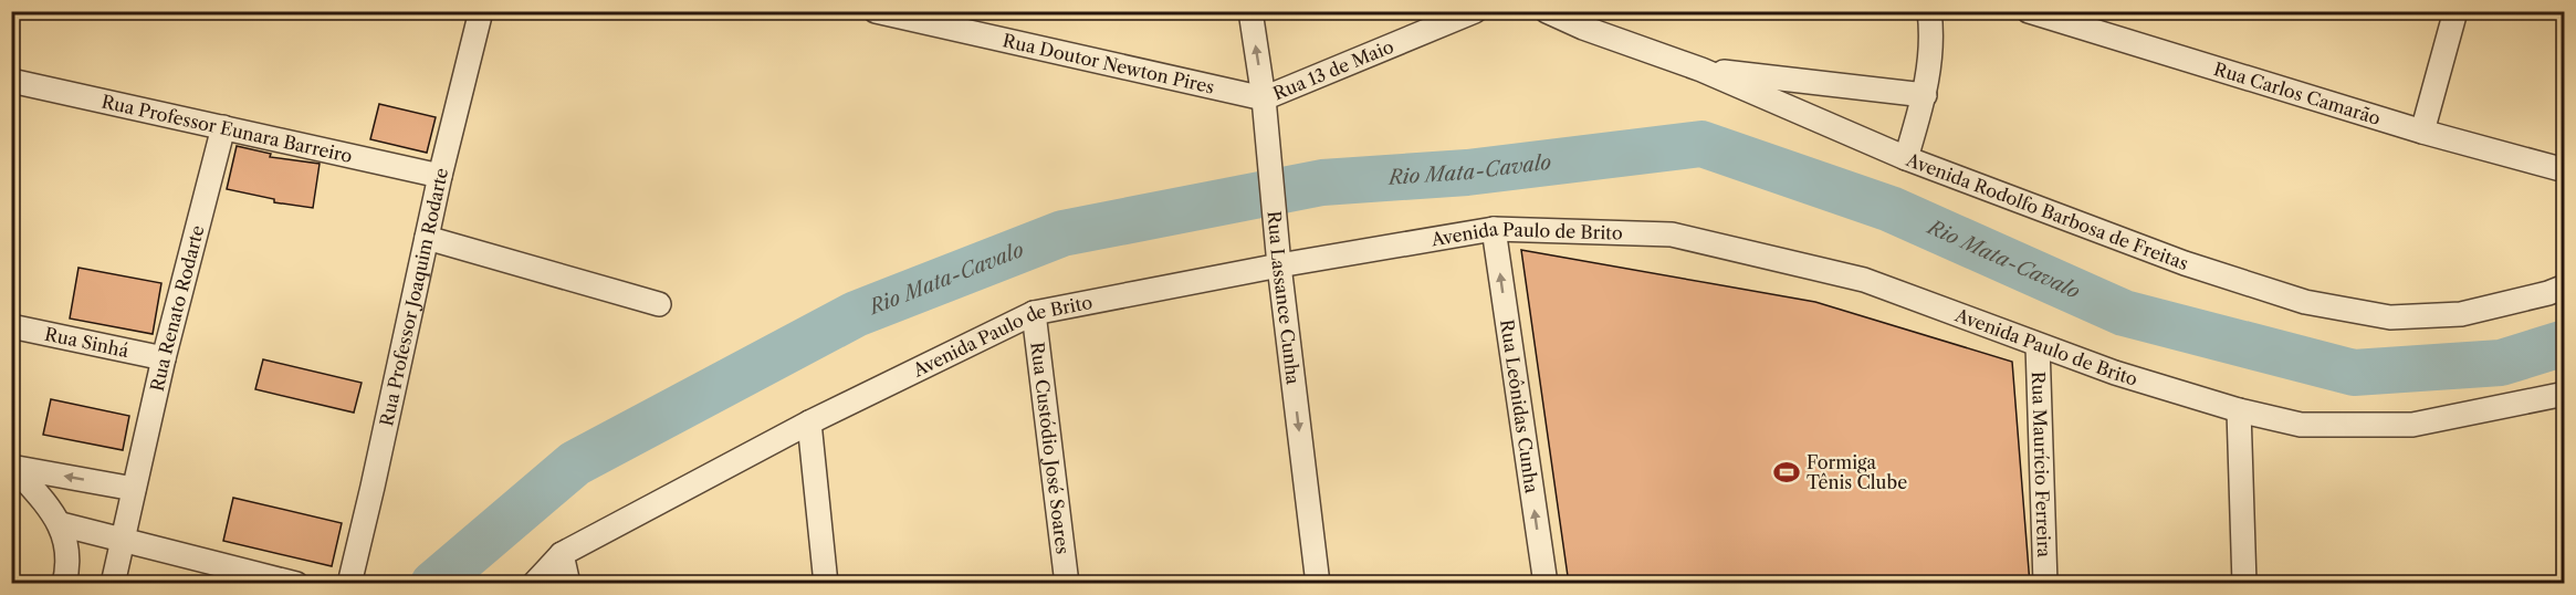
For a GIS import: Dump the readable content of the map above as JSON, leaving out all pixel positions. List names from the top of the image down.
{
  "streets": {
    "street": [
      "Rua Doutor Newton Pires",
      "Rua 13 de Maio",
      "Rua Carlos Camarão",
      "Rua Professor Eunara Barreiro",
      "Avenida Rodolfo Barbosa de Freitas",
      "Avenida Paulo de Brito",
      "Rua Professor Joaquim Rodarte",
      "Rua Lassance Cunha",
      "Rua Renato Rodarte",
      "Rua Sinhá",
      "Rua Leônidas Cunha",
      "Rua Custódio José Soares",
      "Rua Maurício Ferreira"
    ]
  },
  "crossings": [
    ["Rua Doutor Newton Pires", "Rua 13 de Maio"],
    ["Rua Doutor Newton Pires", "Rua Lassance Cunha"],
    ["Rua 13 de Maio", "Rua Lassance Cunha"],
    ["Rua Professor Eunara Barreiro", "Rua Professor Joaquim Rodarte"],
    ["Rua Professor Eunara Barreiro", "Rua Renato Rodarte"],
    ["Avenida Paulo de Brito", "Rua Lassance Cunha"],
    ["Avenida Paulo de Brito", "Rua Leônidas Cunha"],
    ["Avenida Paulo de Brito", "Rua Custódio José Soares"],
    ["Avenida Paulo de Brito", "Rua Maurício Ferreira"],
    ["Rua Renato Rodarte", "Rua Sinhá"]
  ],
  "one_way": ["Rua Leônidas Cunha"],
  "water": ["Rio Mata-Cavalo"],
  "places": {
    "sports": ["Formiga Tênis Clube"]
  }
}
